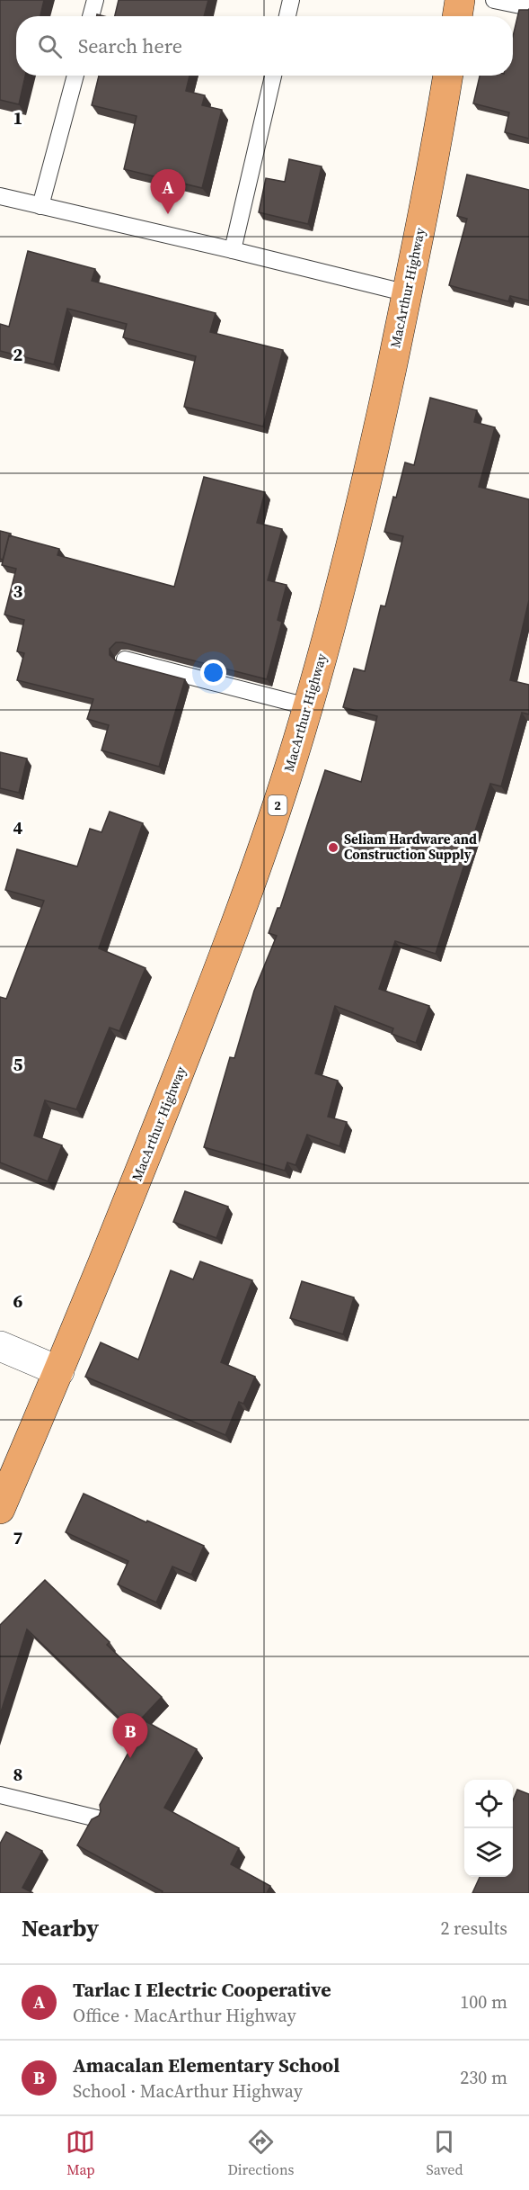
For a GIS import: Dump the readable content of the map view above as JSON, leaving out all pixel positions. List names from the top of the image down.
{
  "streets": {
    "highway": ["MacArthur Highway", "2"]
  },
  "places": ["Seliam Hardware and Construction Supply"],
  "page": {
    "search": "Search here",
    "pins": ["A", "B"],
    "heading": ["Nearby", "2 results"],
    "list": [
      {
        "mark": "A",
        "name": "Tarlac I Electric Cooperative",
        "note": "Office · MacArthur Highway",
        "value": "100 m"
      },
      {
        "mark": "B",
        "name": "Amacalan Elementary School",
        "note": "School · MacArthur Highway",
        "value": "230 m"
      }
    ],
    "nav": ["Map", "Directions", "Saved"]
  },
  "grid": {
    "rows": [
      "1",
      "2",
      "3",
      "4",
      "5",
      "6",
      "7",
      "8"
    ]
  }
}
